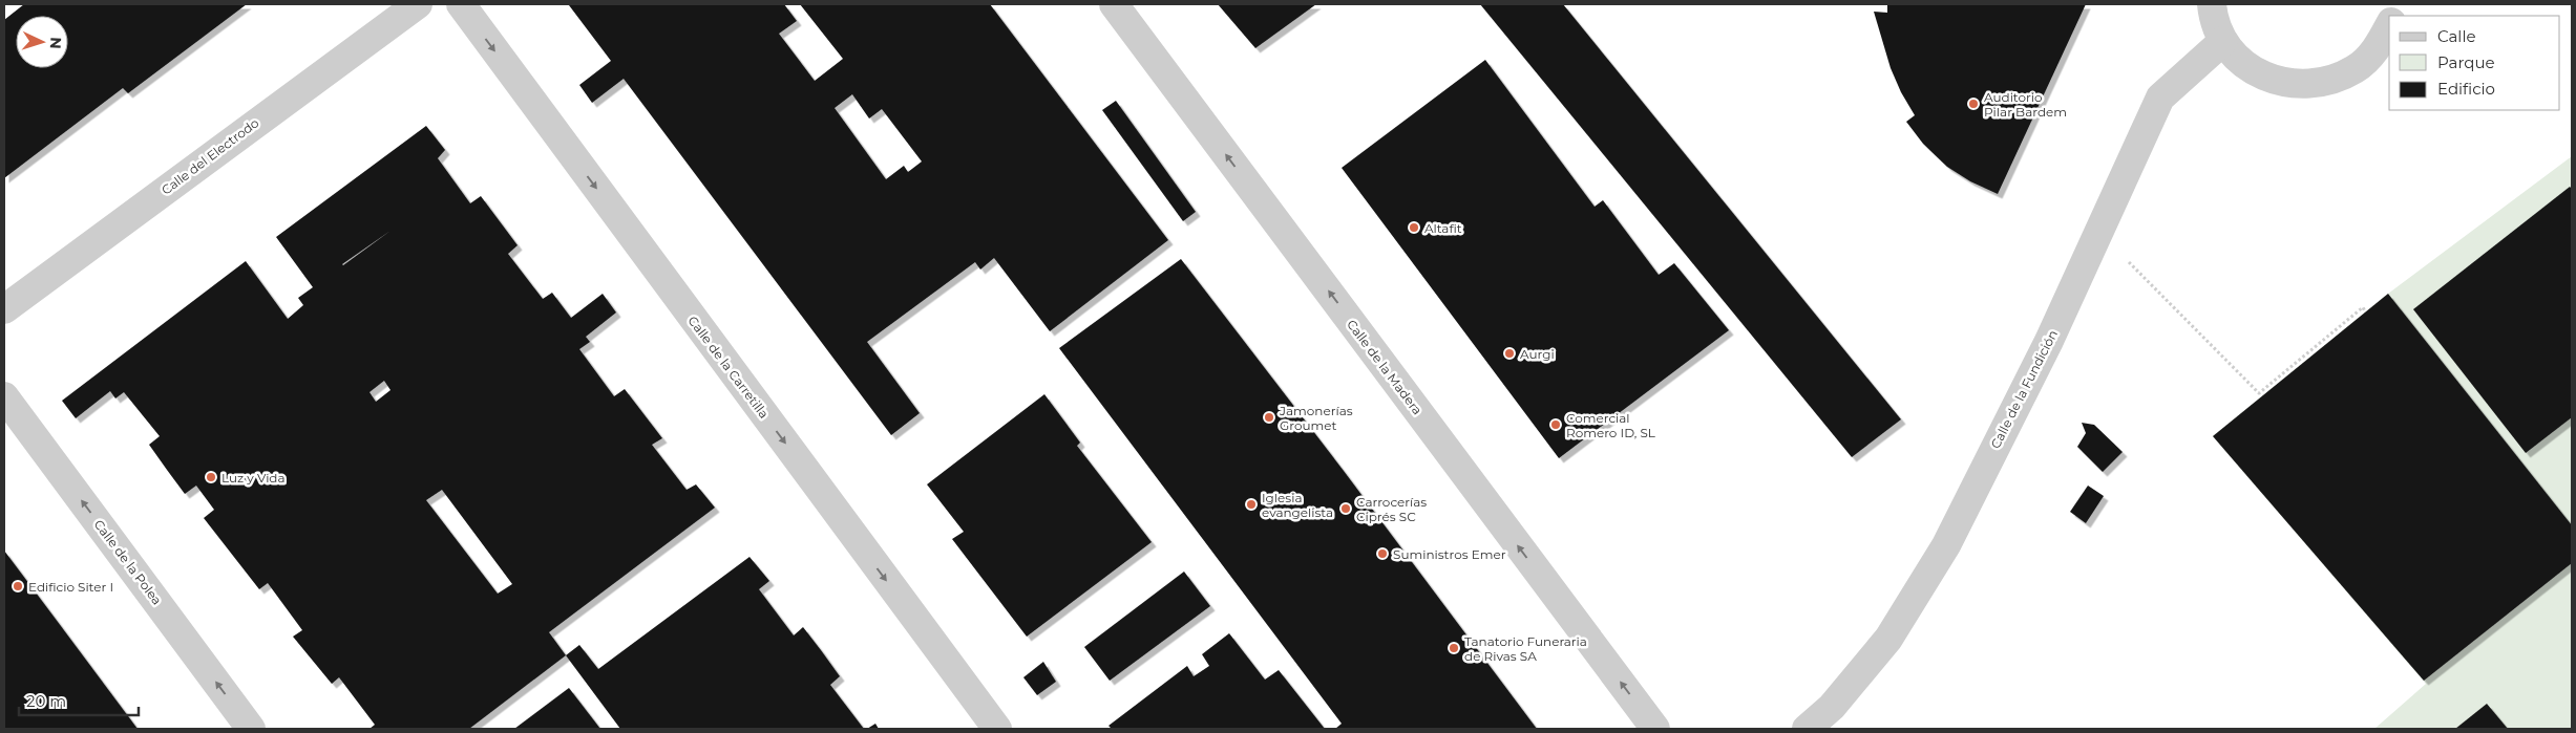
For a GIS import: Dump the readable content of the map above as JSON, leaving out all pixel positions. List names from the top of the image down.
{
  "streets": {
    "street": [
      "Calle del Electrodo",
      "Calle de la Carretilla",
      "Calle de la Madera",
      "Calle de la Fundición",
      "Calle de la Polea"
    ]
  },
  "one_way": ["Calle de la Carretilla", "Calle de la Madera", "Calle de la Polea"],
  "places": [
    "Auditorio Pilar Bardem",
    "Altafit",
    "Aurgi",
    "Jamonerías Groumet",
    "Comercial Romero ID, SL",
    "Luz y Vida",
    "Iglesia evangelista",
    "Carrocerías Ciprés SC",
    "Suministros Emer",
    "Edificio Siter I",
    "Tanatorio Funeraria de Rivas SA"
  ],
  "legend": ["Calle", "Parque", "Edificio"],
  "scale_bar": "20 m",
  "north": "right"
}
